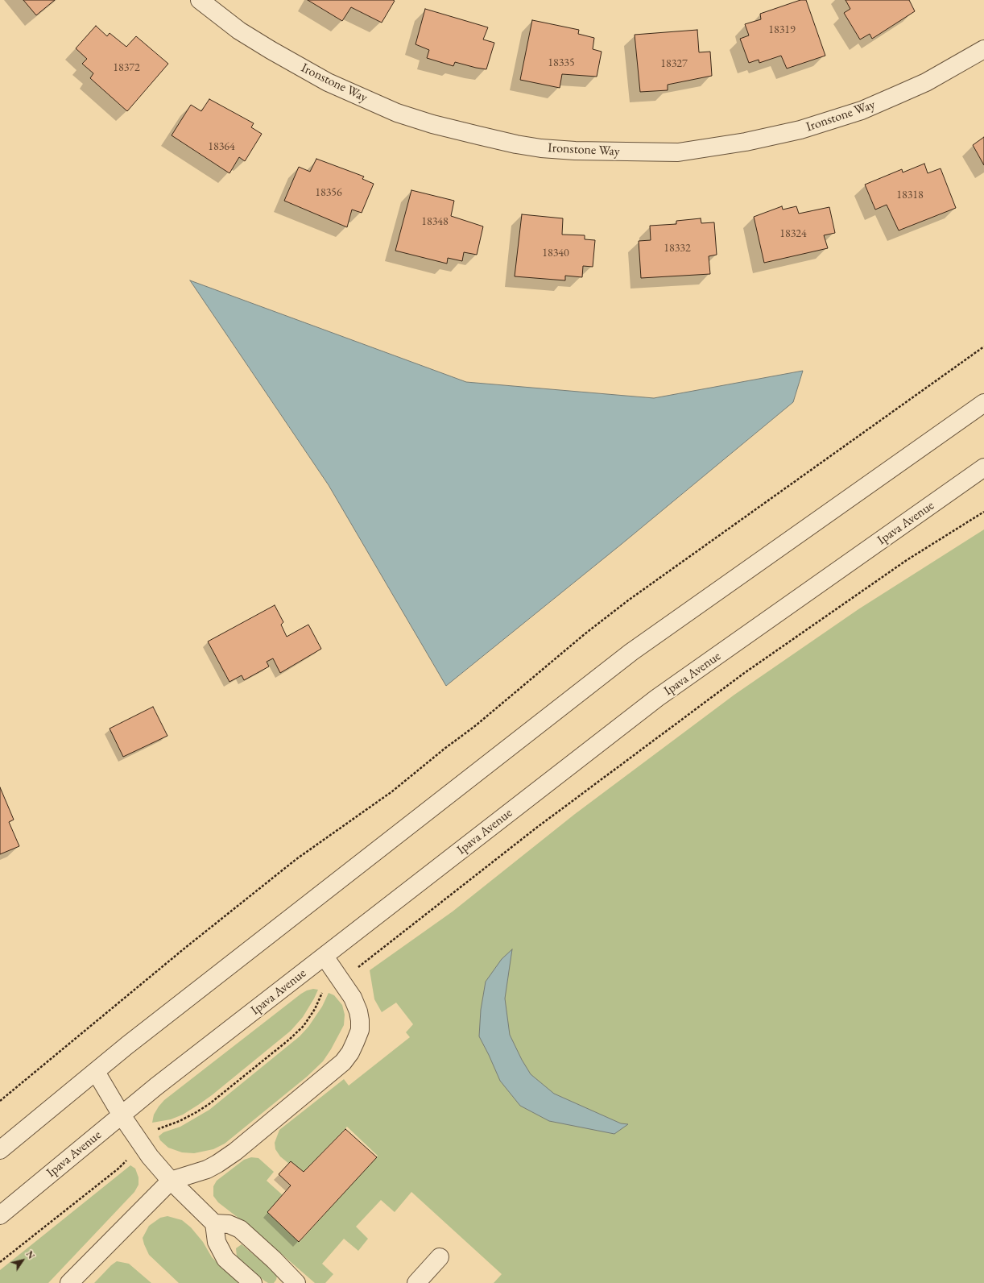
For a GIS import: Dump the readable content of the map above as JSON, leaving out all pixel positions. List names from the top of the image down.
{
  "streets": {
    "street": ["Ironstone Way", "Ipava Avenue"]
  },
  "house_numbers": [
    "18319",
    "18335",
    "18327",
    "18372",
    "18364",
    "18356",
    "18318",
    "18348",
    "18324",
    "18332",
    "18340"
  ],
  "north": "top right"
}
